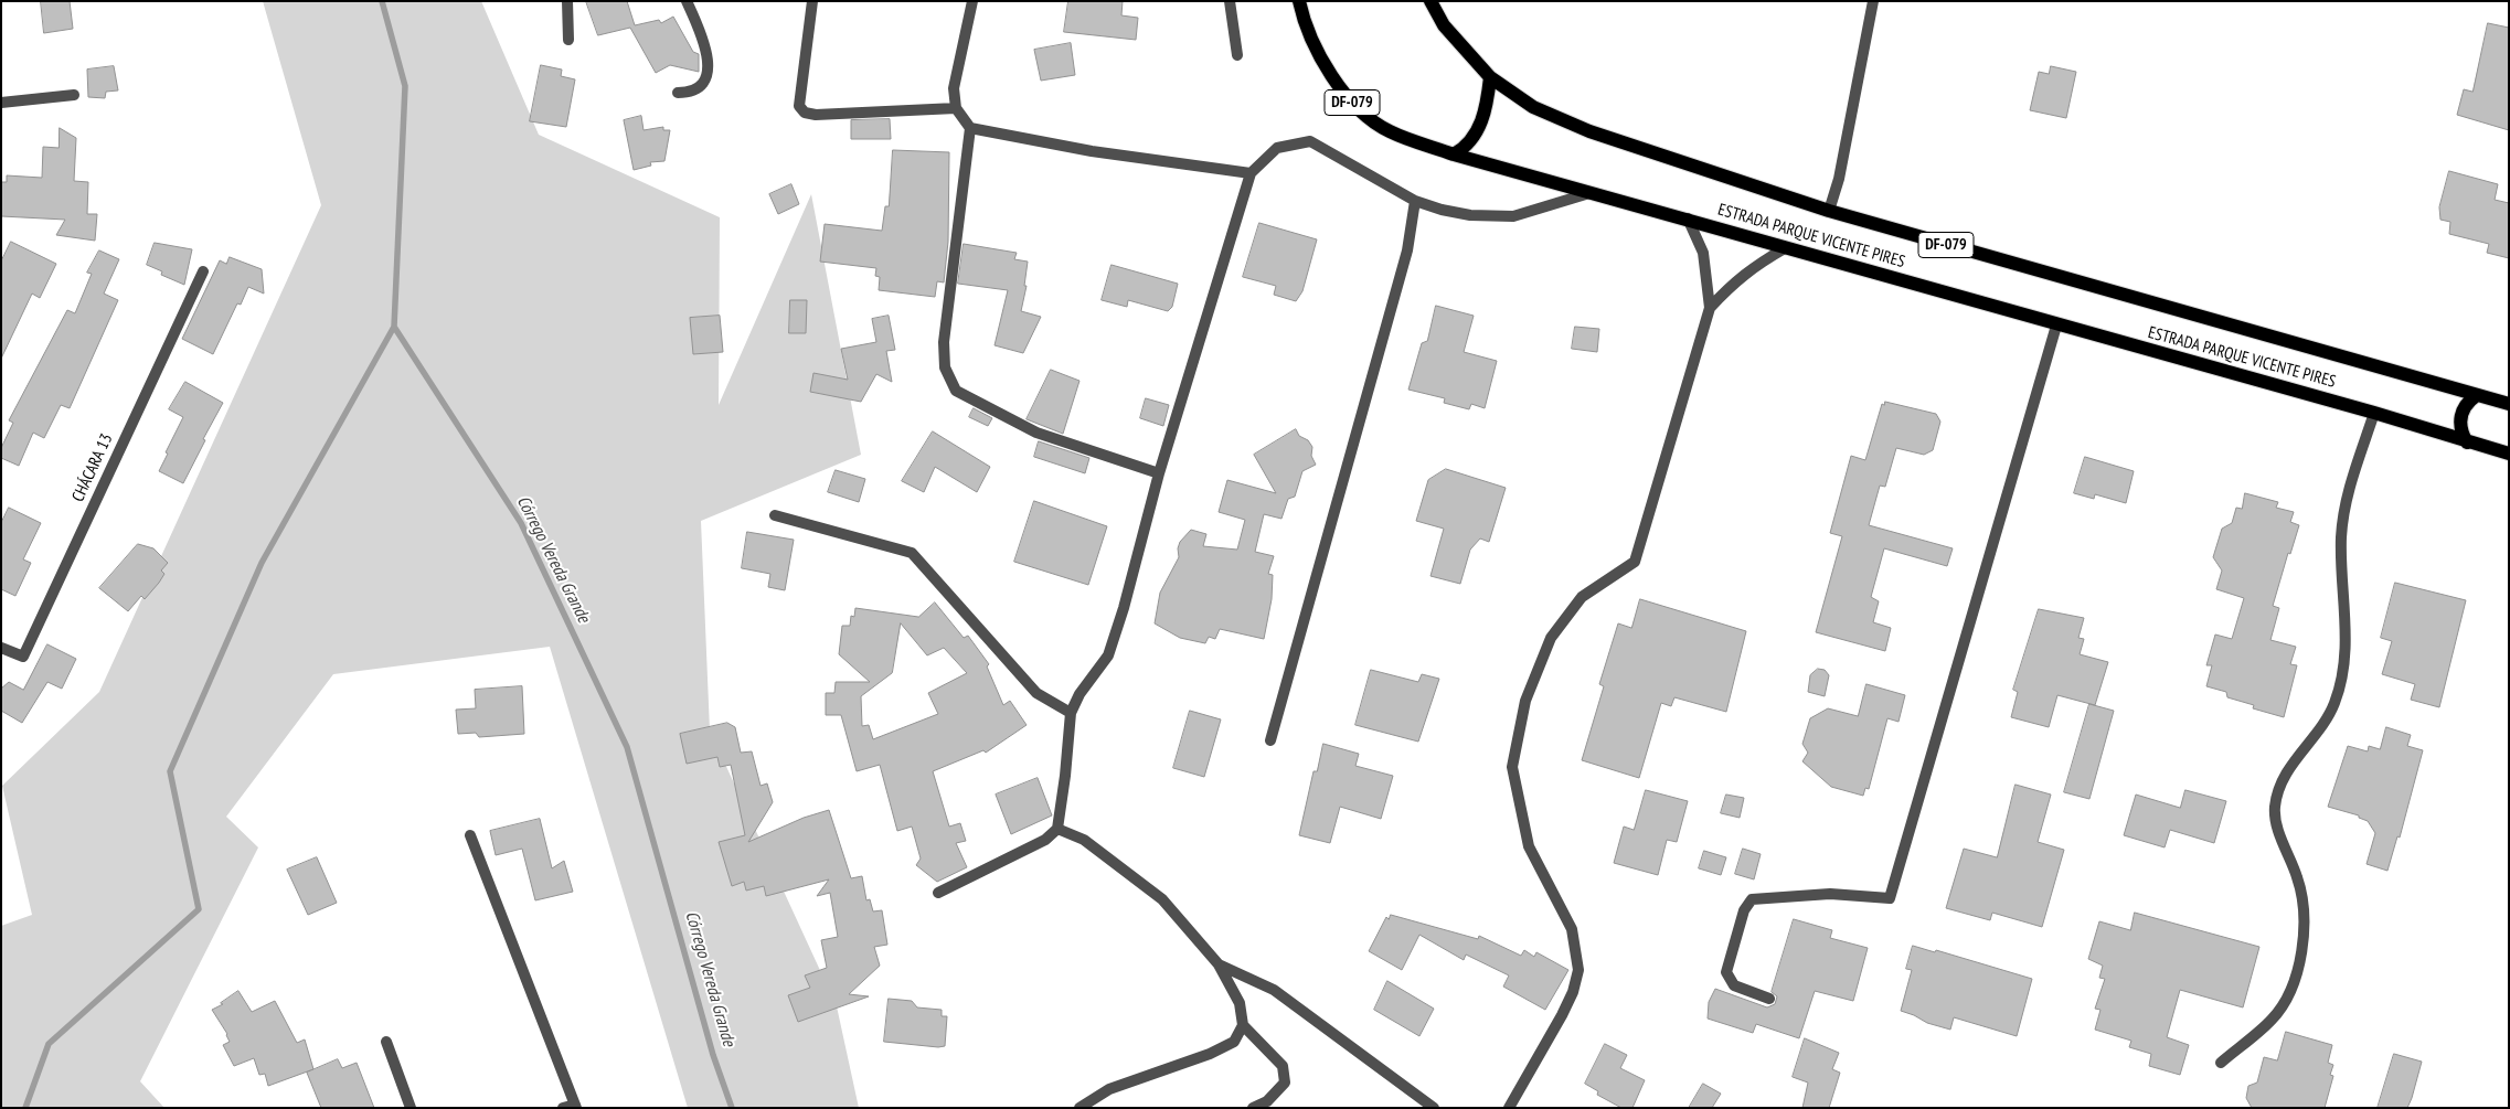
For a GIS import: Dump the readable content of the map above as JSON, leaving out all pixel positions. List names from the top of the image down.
{
  "streets": {
    "main road": ["DF-079", "ESTRADA PARQUE VICENTE PIRES"],
    "street": ["CHÁCARA 13"]
  },
  "water": ["Córrego Vereda Grande"]
}
